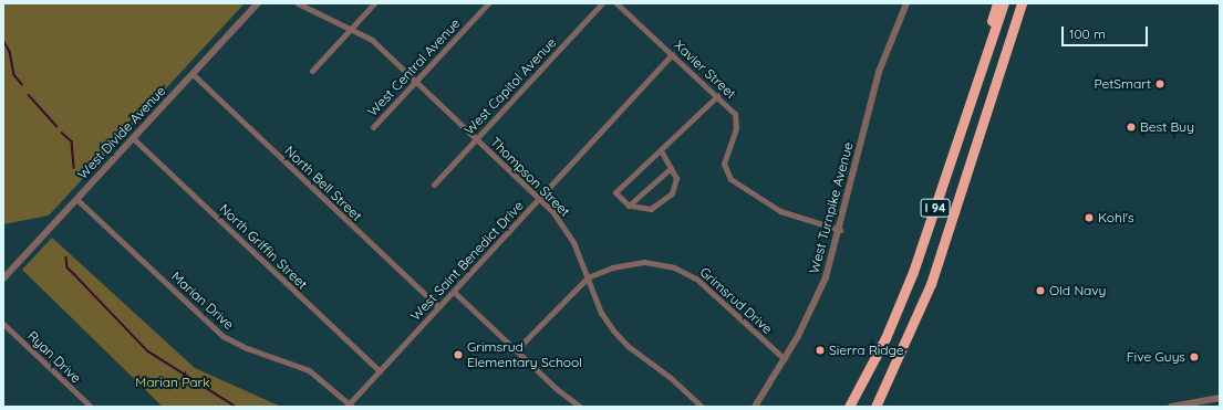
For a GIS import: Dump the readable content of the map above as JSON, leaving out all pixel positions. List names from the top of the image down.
{
  "streets": {
    "highway": ["I 94"],
    "street": [
      "West Central Avenue",
      "Xavier Street",
      "West Capitol Avenue",
      "West Divide Avenue",
      "Thompson Street",
      "North Bell Street",
      "West Turnpike Avenue",
      "North Griffin Street",
      "West Saint Benedict Drive",
      "Marian Drive",
      "Grimsrud Drive",
      "Ryan Drive"
    ]
  },
  "crossings": [
    ["West Central Avenue", "Thompson Street"],
    ["Xavier Street", "West Turnpike Avenue"],
    ["Xavier Street", "West Saint Benedict Drive"],
    ["West Capitol Avenue", "Thompson Street"],
    ["West Divide Avenue", "North Bell Street"],
    ["West Divide Avenue", "North Griffin Street"],
    ["West Divide Avenue", "Marian Drive"],
    ["Thompson Street", "West Saint Benedict Drive"],
    ["Thompson Street", "Grimsrud Drive"],
    ["North Bell Street", "West Saint Benedict Drive"],
    ["West Turnpike Avenue", "Grimsrud Drive"],
    ["North Griffin Street", "West Saint Benedict Drive"],
    ["West Saint Benedict Drive", "Marian Drive"]
  ],
  "parks": ["Marian Park"],
  "places": [
    "PetSmart",
    "Best Buy",
    "Kohl's",
    "Old Navy",
    "Sierra Ridge",
    "Grimsrud Elementary School",
    "Five Guys"
  ],
  "scale_bar": "100 m"
}
